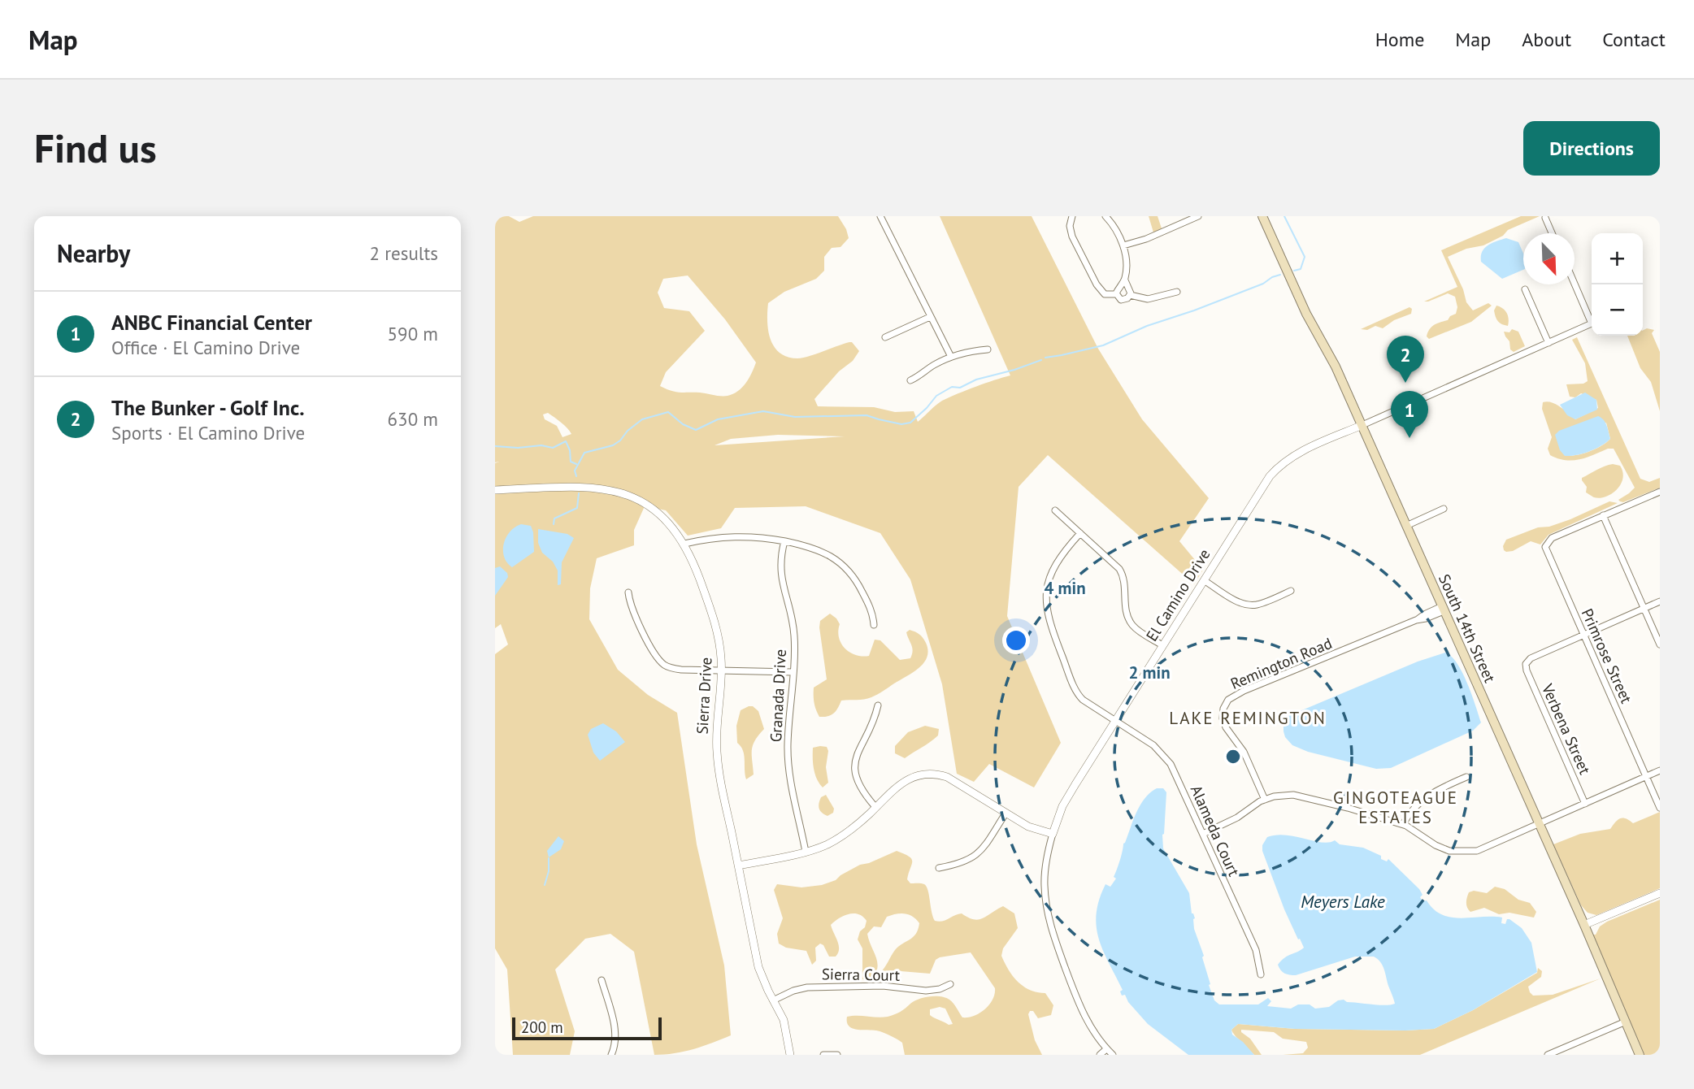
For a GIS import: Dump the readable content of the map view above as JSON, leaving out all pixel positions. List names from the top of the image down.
{
  "streets": {
    "main road": ["South 14th Street"],
    "street": [
      "El Camino Drive",
      "Primrose Street",
      "Remington Road",
      "Sierra Drive",
      "Granada Drive",
      "Verbena Street",
      "Alameda Court",
      "Sierra Court"
    ]
  },
  "crossings": [
    ["El Camino Drive", "South 14th Street"],
    ["El Camino Drive", "Alameda Court"],
    ["South 14th Street", "Remington Road"],
    ["Primrose Street", "Verbena Street"],
    ["Sierra Drive", "Sierra Court"]
  ],
  "districts": ["LAKE REMINGTON", "GINGOTEAGUE ESTATES"],
  "water": ["Meyers Lake"],
  "scale_bar": "200 m",
  "north": "bottom right",
  "page": {
    "header": "Map",
    "nav": [
      "Home",
      "Map",
      "About",
      "Contact"
    ],
    "buttons": "Directions",
    "title": "Find us",
    "heading": ["Nearby", "2 results"],
    "map_buttons": ["+", "−"],
    "list": [
      {
        "mark": "1",
        "name": "ANBC Financial Center",
        "note": "Office · El Camino Drive",
        "value": "590 m"
      },
      {
        "mark": "2",
        "name": "The Bunker - Golf Inc.",
        "note": "Sports · El Camino Drive",
        "value": "630 m"
      }
    ],
    "pins": ["2", "1"],
    "scale": "200 m"
  },
  "rings": ["4 min", "2 min"]
}
